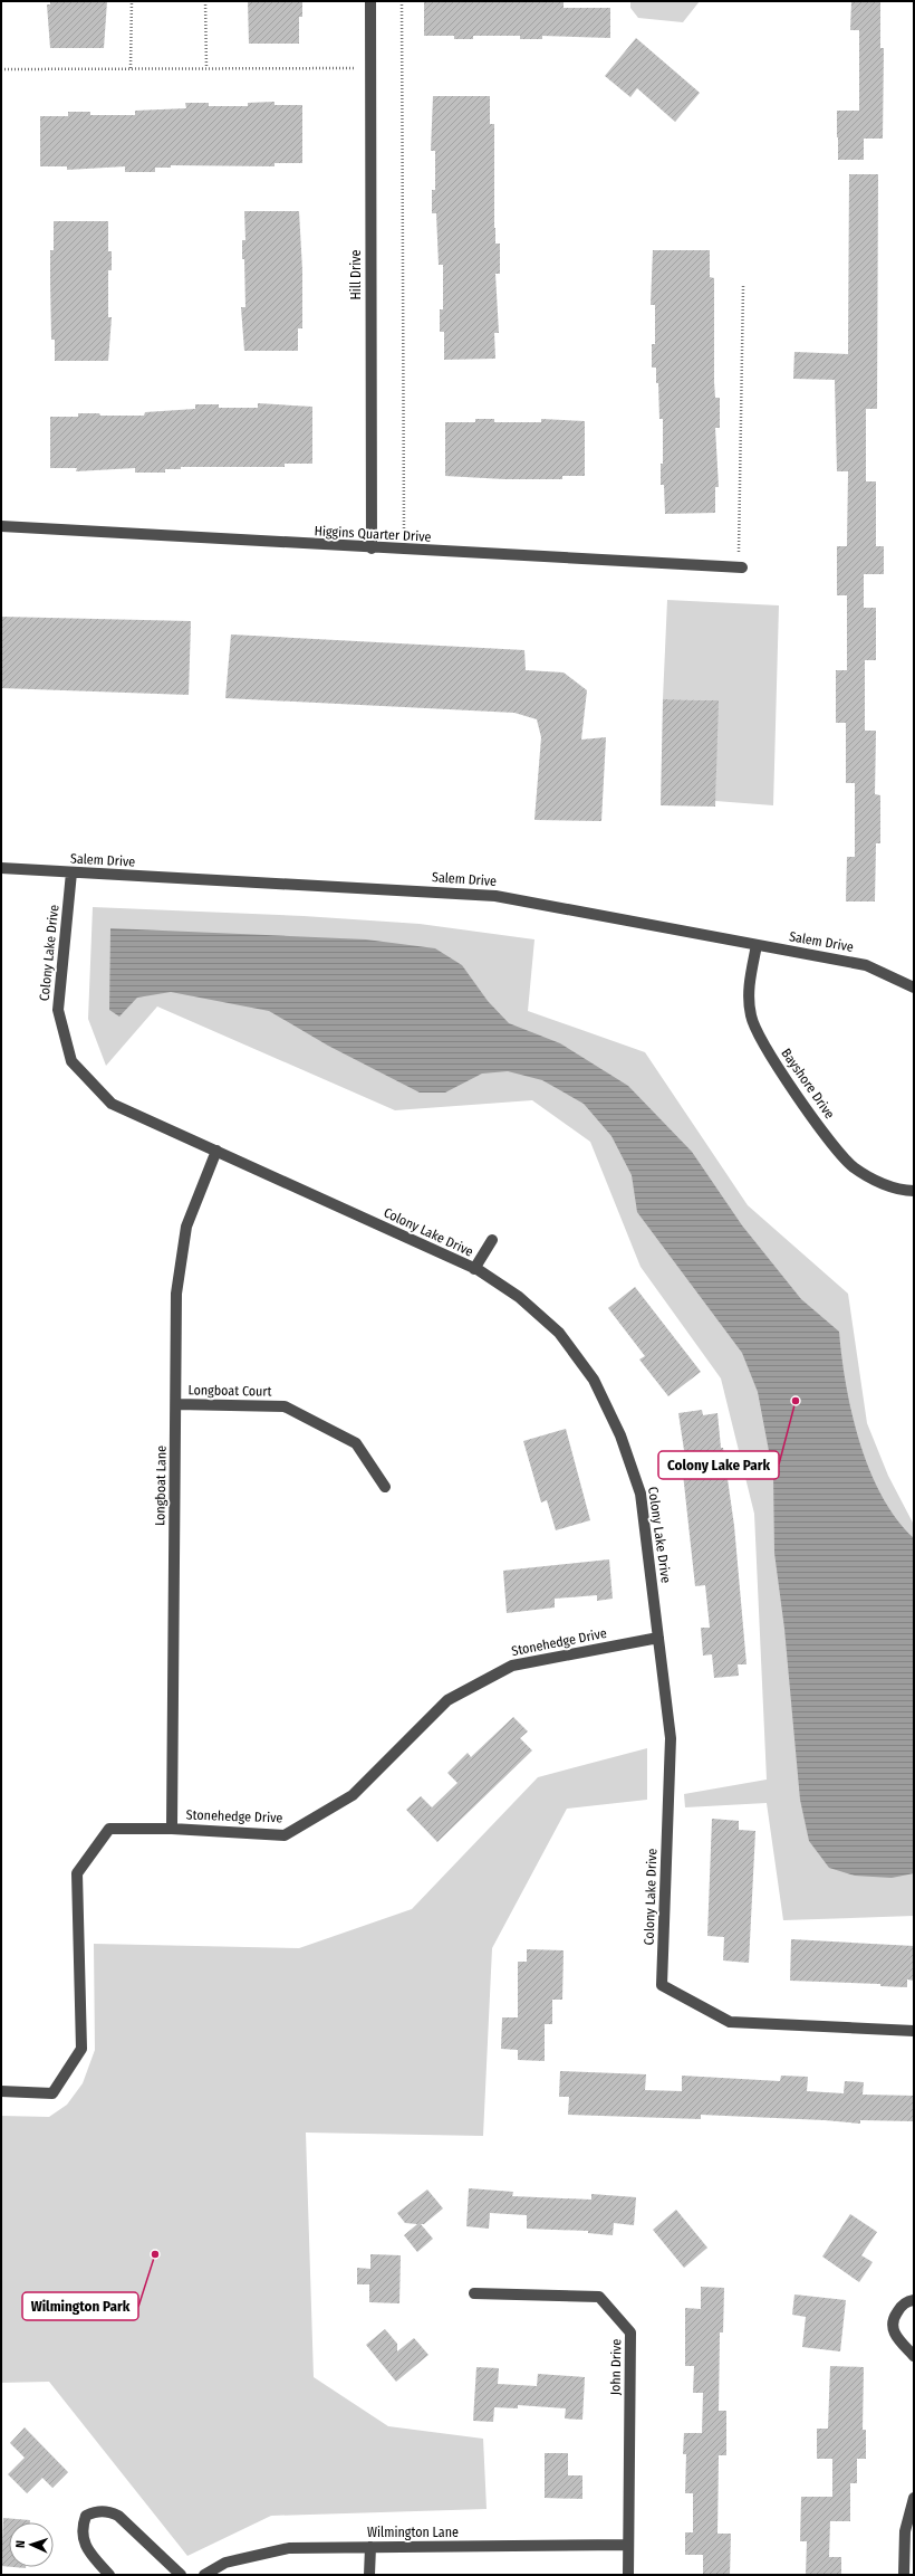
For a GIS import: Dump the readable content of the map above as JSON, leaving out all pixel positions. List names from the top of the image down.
{
  "streets": {
    "street": [
      "Hill Drive",
      "Higgins Quarter Drive",
      "Salem Drive",
      "Colony Lake Drive",
      "Bayshore Drive",
      "Longboat Court",
      "Longboat Lane",
      "Stonehedge Drive",
      "John Drive",
      "Wilmington Lane"
    ]
  },
  "crossings": [
    ["Hill Drive", "Higgins Quarter Drive"],
    ["Salem Drive", "Colony Lake Drive"],
    ["Salem Drive", "Bayshore Drive"],
    ["Colony Lake Drive", "Longboat Lane"],
    ["Colony Lake Drive", "Stonehedge Drive"],
    ["Longboat Court", "Longboat Lane"],
    ["Longboat Lane", "Stonehedge Drive"],
    ["John Drive", "Wilmington Lane"]
  ],
  "places": ["Colony Lake Park", "Wilmington Park"],
  "north": "left"
}
